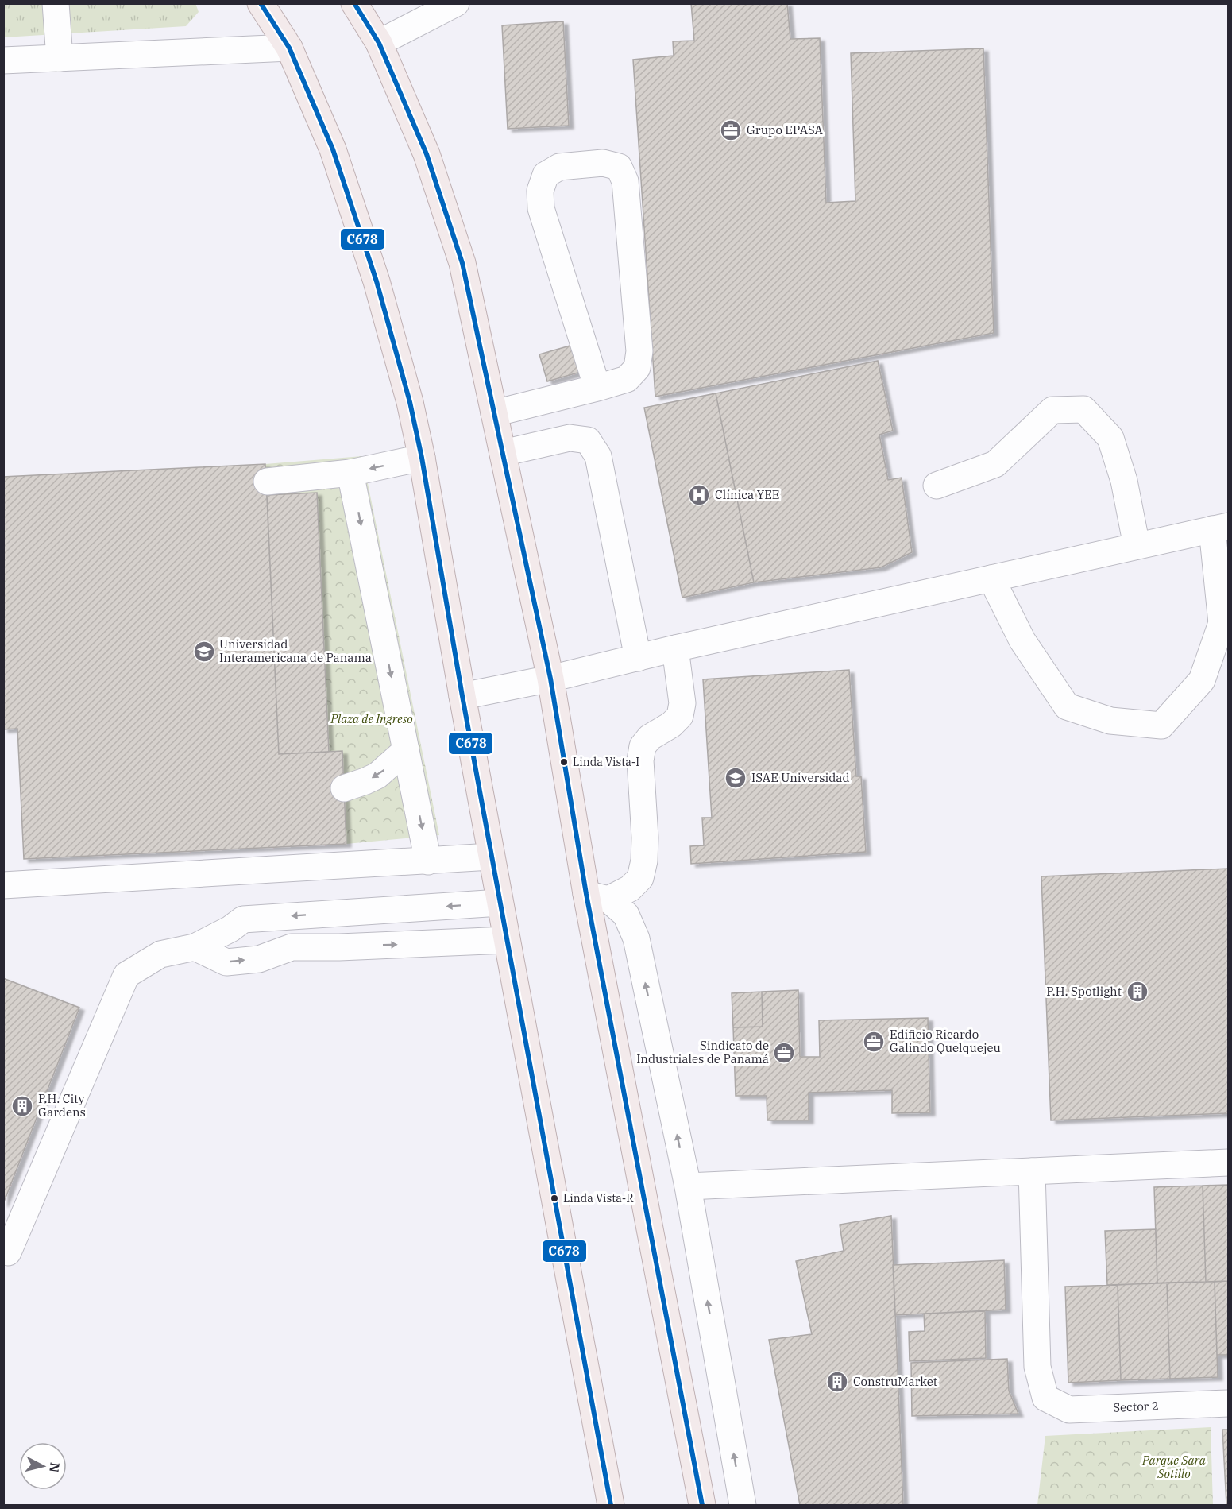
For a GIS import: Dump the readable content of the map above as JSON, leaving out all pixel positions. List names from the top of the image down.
{
  "streets": {
    "street": ["Sector 2"]
  },
  "parks": ["Plaza de Ingreso", "Parque Sara Sotillo"],
  "places": {
    "office": ["Grupo EPASA", "Edificio Ricardo Galindo Quelquejeu", "Sindicato de Industriales de Panamá"],
    "hospital": ["Clínica YEE"],
    "school or university": ["Universidad Interamericana de Panama", "ISAE Universidad"],
    "other": ["Linda Vista-I", "Linda Vista-R"],
    "building": ["P.H. Spotlight", "P.H. City Gardens", "ConstruMarket"]
  },
  "lines": ["transit line C678"],
  "north": "right"
}
